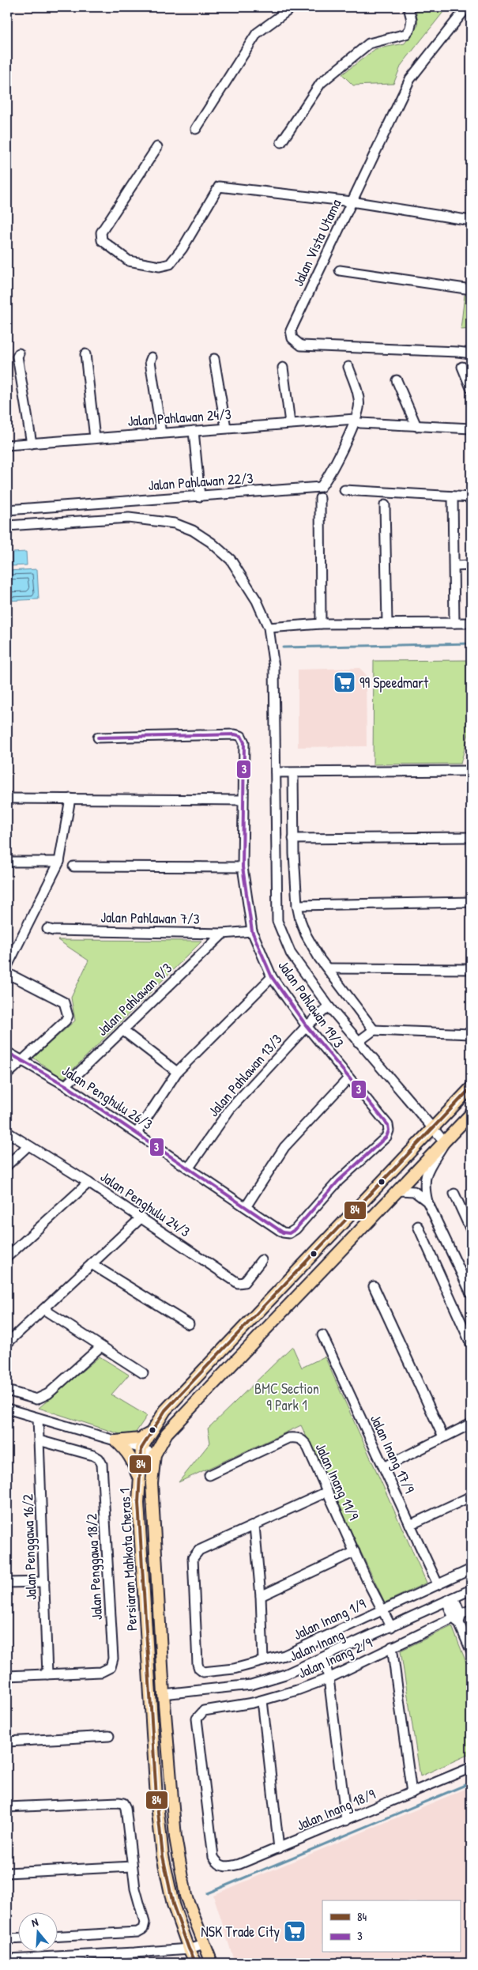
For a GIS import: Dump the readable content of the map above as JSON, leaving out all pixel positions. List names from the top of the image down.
{
  "streets": {
    "main road": ["Persiaran Mahkota Cheras 1"],
    "street": [
      "Jalan Vista Utama",
      "Jalan Pahlawan 24/3",
      "Jalan Pahlawan 22/3",
      "Jalan Pahlawan 7/3",
      "Jalan Pahlawan 9/3",
      "Jalan Pahlawan 19/3",
      "Jalan Pahlawan 13/3",
      "Jalan Penghulu 26/3",
      "Jalan Penghulu 24/3",
      "Jalan Inang 17/9",
      "Jalan Inang 11/9",
      "Jalan Penggawa 16/2",
      "Jalan Penggawa 18/2",
      "Jalan Inang 1/9",
      "Jalan Inang",
      "Jalan Inang 2/9",
      "Jalan Inang 18/9"
    ]
  },
  "crossings": [
    ["Jalan Pahlawan 24/3", "Jalan Pahlawan 22/3"],
    ["Jalan Pahlawan 7/3", "Jalan Pahlawan 9/3"],
    ["Jalan Pahlawan 7/3", "Jalan Pahlawan 19/3"],
    ["Jalan Pahlawan 9/3", "Jalan Penghulu 26/3"],
    ["Jalan Pahlawan 19/3", "Jalan Pahlawan 13/3"],
    ["Jalan Pahlawan 19/3", "Jalan Penghulu 26/3"],
    ["Jalan Pahlawan 13/3", "Jalan Penghulu 26/3"],
    ["Jalan Inang 17/9", "Jalan Inang 1/9"],
    ["Jalan Inang 11/9", "Jalan Inang 1/9"],
    ["Jalan Inang 11/9", "Jalan Inang"],
    ["Jalan Penggawa 16/2", "Jalan Penggawa 18/2"],
    ["Persiaran Mahkota Cheras 1", "Jalan Inang"],
    ["Jalan Inang 2/9", "Jalan Inang 18/9"]
  ],
  "parks": ["BMC Section 9 Park 1"],
  "places": {
    "supermarket": ["99 Speedmart", "NSK Trade City"]
  },
  "lines": ["transit line 3", "transit line 84"],
  "legend": ["84", "3"],
  "north": "top"
}
